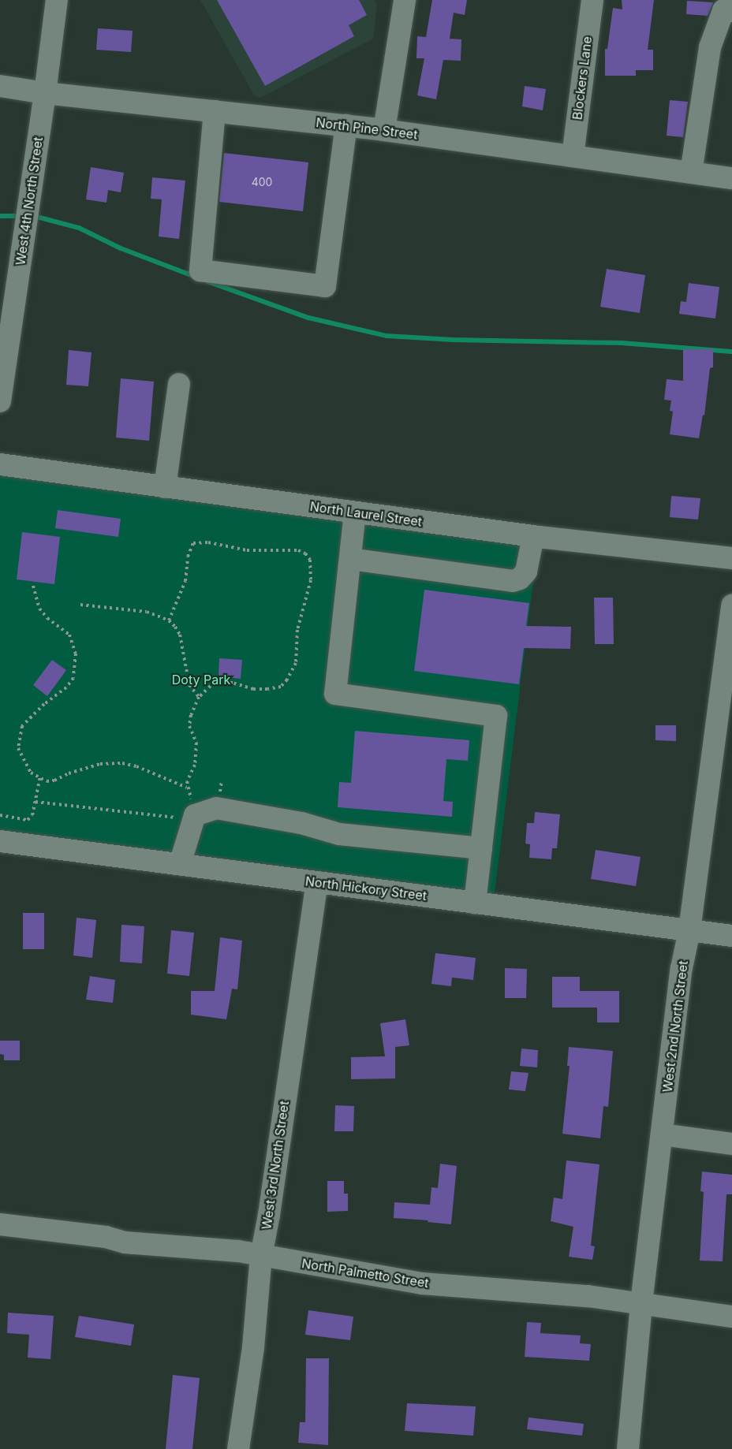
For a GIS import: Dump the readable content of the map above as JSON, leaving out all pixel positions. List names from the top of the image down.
{
  "streets": {
    "street": [
      "Blockers Lane",
      "North Pine Street",
      "West 4th North Street",
      "North Laurel Street",
      "North Hickory Street",
      "West 2nd North Street",
      "West 3rd North Street",
      "North Palmetto Street"
    ]
  },
  "crossings": [
    ["Blockers Lane", "North Pine Street"],
    ["North Pine Street", "West 4th North Street"],
    ["North Hickory Street", "West 2nd North Street"],
    ["North Hickory Street", "West 3rd North Street"],
    ["West 2nd North Street", "North Palmetto Street"],
    ["West 3rd North Street", "North Palmetto Street"]
  ],
  "parks": ["Doty Park"],
  "house_numbers": ["400"]
}
